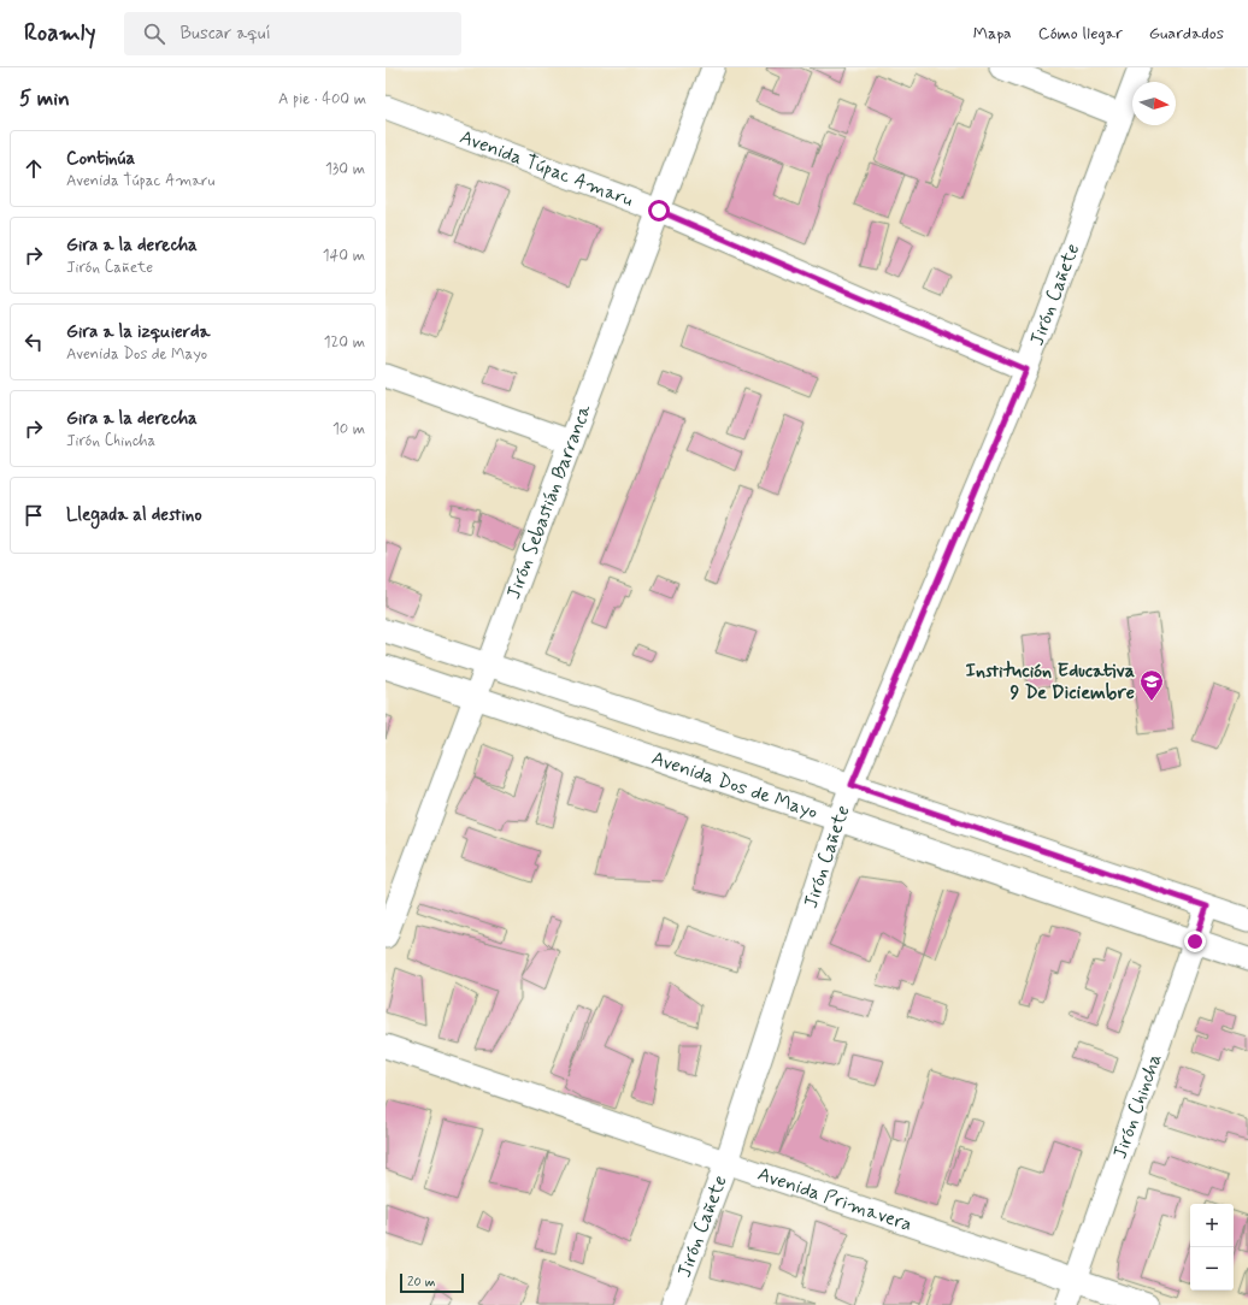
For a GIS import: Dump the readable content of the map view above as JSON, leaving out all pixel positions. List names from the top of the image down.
{
  "streets": {
    "street": [
      "Avenida Túpac Amaru",
      "Jirón Cañete",
      "Jirón Sebastián Barranca",
      "Avenida Dos de Mayo",
      "Jirón Chincha",
      "Avenida Primavera"
    ]
  },
  "crossings": [
    ["Avenida Túpac Amaru", "Jirón Cañete"],
    ["Avenida Túpac Amaru", "Jirón Sebastián Barranca"],
    ["Jirón Cañete", "Avenida Dos de Mayo"],
    ["Jirón Cañete", "Avenida Primavera"],
    ["Jirón Sebastián Barranca", "Avenida Dos de Mayo"],
    ["Avenida Dos de Mayo", "Jirón Chincha"],
    ["Jirón Chincha", "Avenida Primavera"]
  ],
  "places": {
    "school or university": ["Institución Educativa 9 De Diciembre"]
  },
  "scale_bar": "20 m",
  "north": "right",
  "page": {
    "header": "Roamly",
    "search": "Buscar aquí",
    "nav": ["Mapa", "Cómo llegar", "Guardados"],
    "heading": ["5 min", "A pie · 400 m"],
    "list": [
      ["Continúa", "Avenida Túpac Amaru", "130 m"],
      ["Gira a la derecha", "Jirón Cañete", "140 m"],
      ["Gira a la izquierda", "Avenida Dos de Mayo", "120 m"],
      ["Gira a la derecha", "Jirón Chincha", "10 m"],
      "Llegada al destino"
    ],
    "map_buttons": ["+", "−"],
    "scale": "20 m"
  }
}
